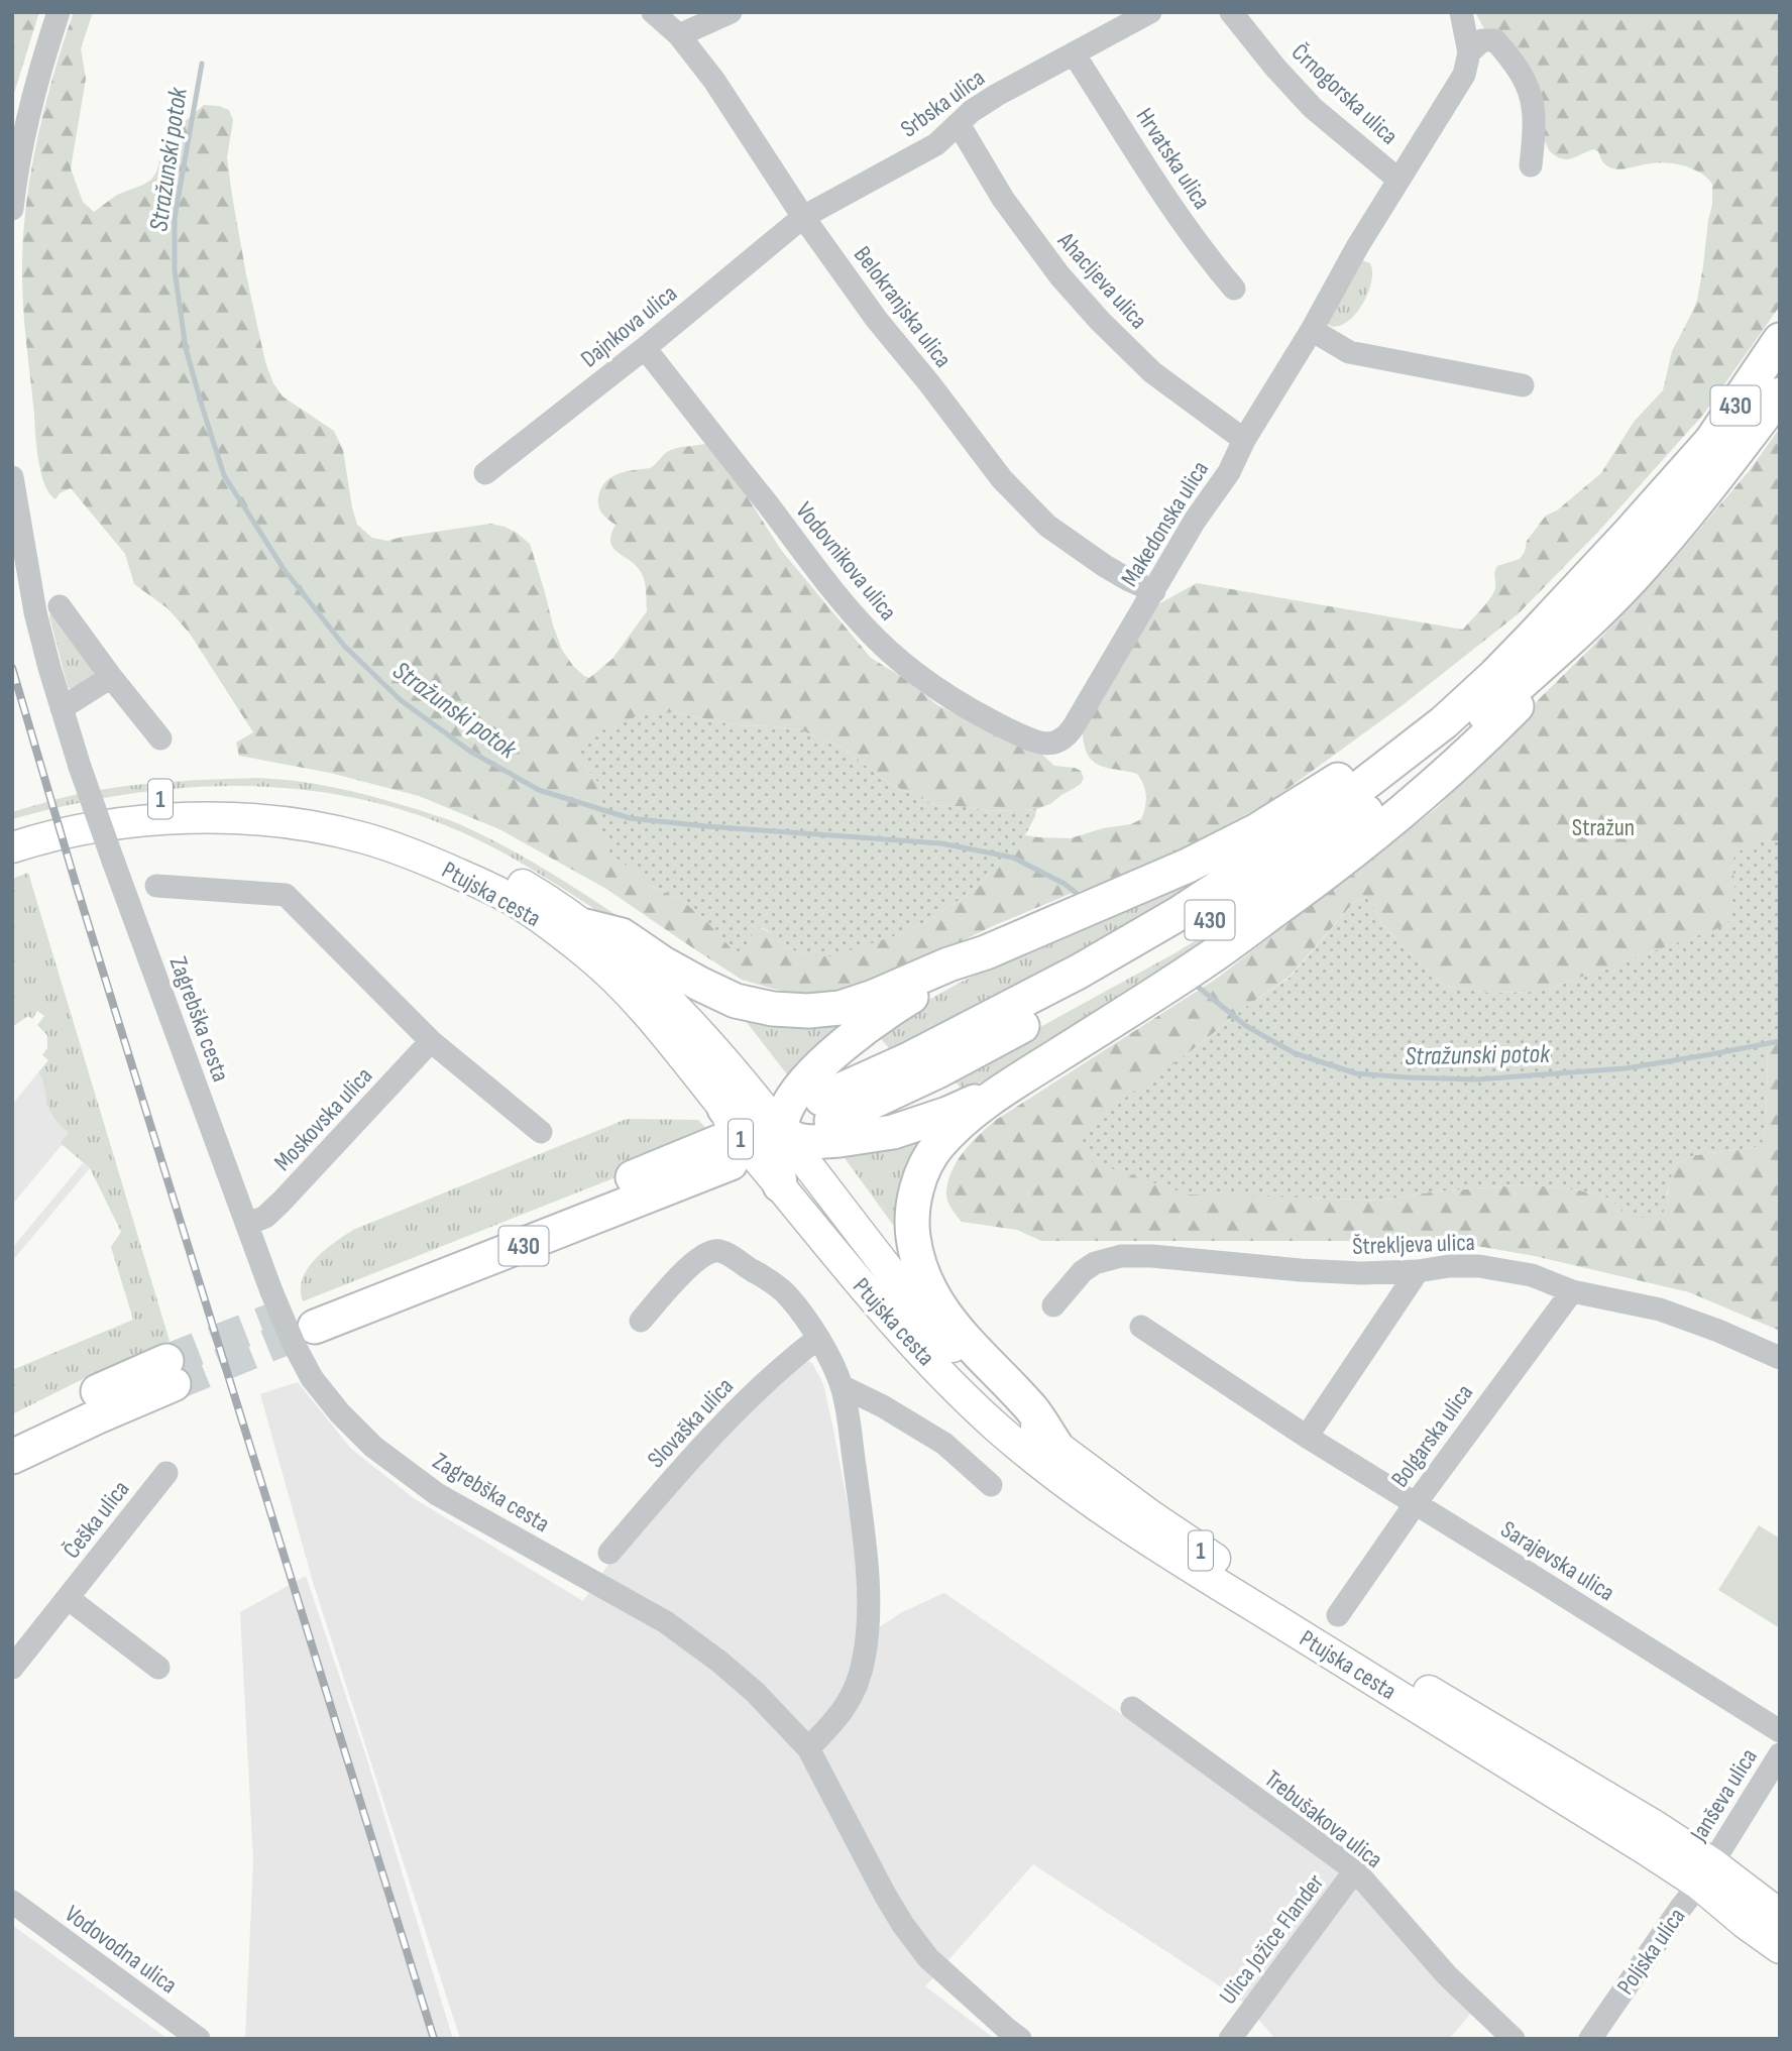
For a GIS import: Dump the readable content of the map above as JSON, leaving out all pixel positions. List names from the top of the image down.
{
  "streets": {
    "highway": ["430"],
    "main road": ["1", "Ptujska cesta"],
    "street": [
      "Črnogorska ulica",
      "Srbska ulica",
      "Hrvatska ulica",
      "Ahacljeva ulica",
      "Belokranjska ulica",
      "Dajnkova ulica",
      "Makedonska ulica",
      "Vodovnikova ulica",
      "Zagrebška cesta",
      "Moskovska ulica",
      "Štrekljeva ulica",
      "Slovaška ulica",
      "Bolgarska ulica",
      "Češka ulica",
      "Sarajevska ulica",
      "Janševa ulica",
      "Trebušakova ulica",
      "Ulica Jožice Flander",
      "Vodovodna ulica",
      "Poljska ulica"
    ]
  },
  "crossings": [
    ["Črnogorska ulica", "Makedonska ulica"],
    ["Srbska ulica", "Hrvatska ulica"],
    ["Srbska ulica", "Ahacljeva ulica"],
    ["Srbska ulica", "Belokranjska ulica"],
    ["Srbska ulica", "Dajnkova ulica"],
    ["Ahacljeva ulica", "Makedonska ulica"],
    ["Belokranjska ulica", "Dajnkova ulica"],
    ["Belokranjska ulica", "Makedonska ulica"],
    ["Dajnkova ulica", "Vodovnikova ulica"],
    ["Makedonska ulica", "Vodovnikova ulica"],
    ["Ptujska cesta", "Janševa ulica"],
    ["Ptujska cesta", "Poljska ulica"],
    ["Zagrebška cesta", "Moskovska ulica"],
    ["Štrekljeva ulica", "Bolgarska ulica"],
    ["Bolgarska ulica", "Sarajevska ulica"],
    ["Janševa ulica", "Poljska ulica"],
    ["Trebušakova ulica", "Ulica Jožice Flander"]
  ],
  "water": ["Stražunski potok"],
  "parks": ["Stražun"]
}
